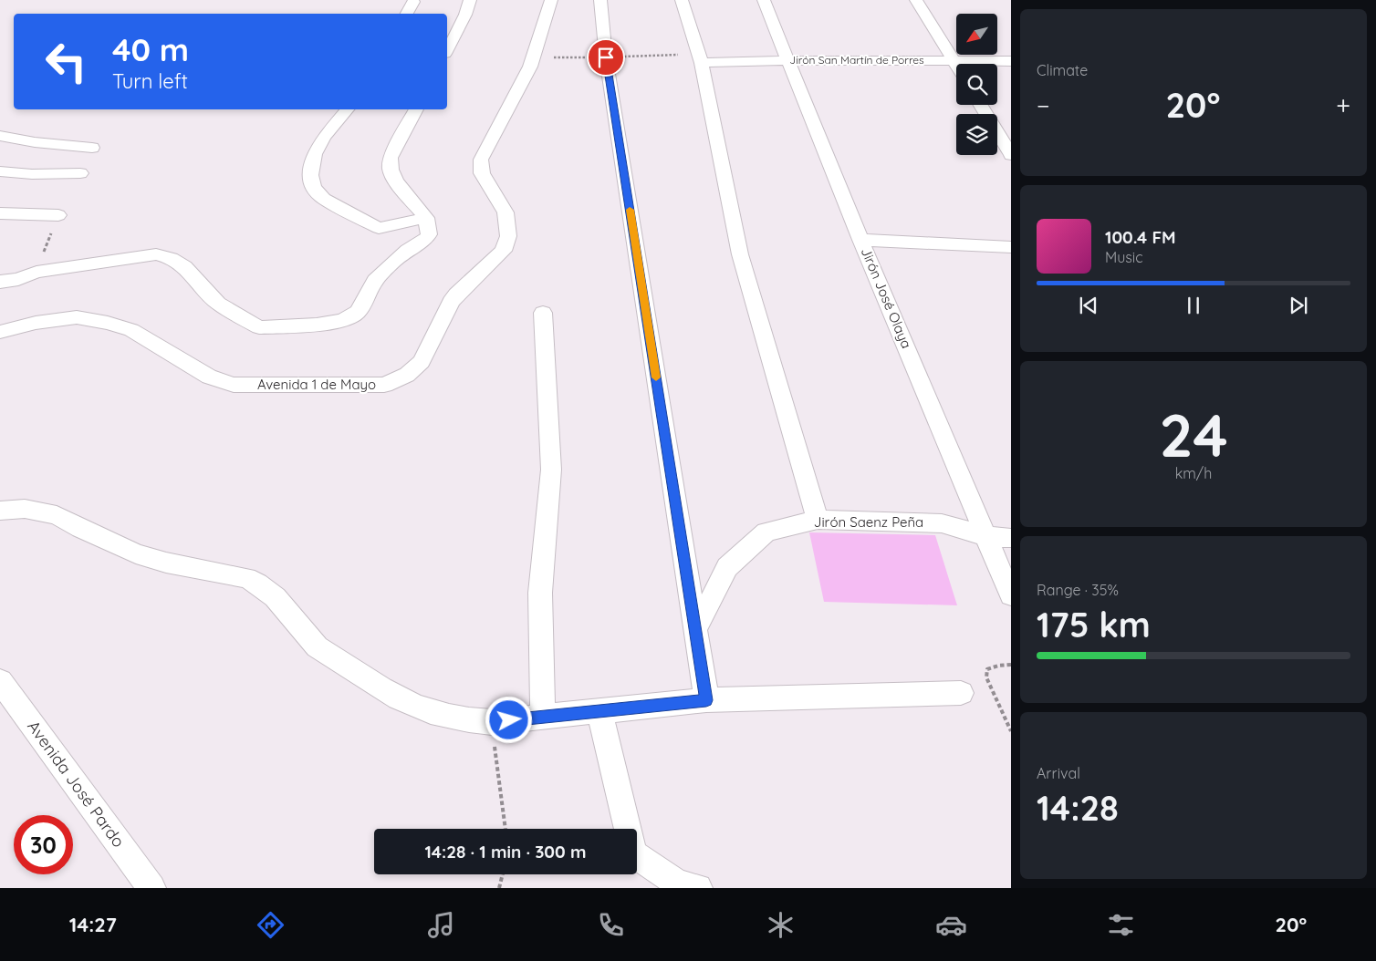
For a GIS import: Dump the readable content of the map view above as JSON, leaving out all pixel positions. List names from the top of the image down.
{
  "streets": {
    "street": [
      "Jirón San Martín de Porres",
      "Jirón José Olaya",
      "Avenida 1 de Mayo",
      "Jirón Saenz Peña",
      "Avenida José Pardo"
    ]
  },
  "crossings": [
    ["Jirón San Martín de Porres", "Jirón José Olaya"],
    ["Jirón José Olaya", "Jirón Saenz Peña"]
  ],
  "north": "bottom left",
  "page": {
    "tile": [
      "Climate",
      ["24", "km/h"],
      ["Range · 35%", "175 km"],
      ["Arrival", "14:28"]
    ],
    "turn": ["40 m", "Turn left"],
    "heat": ["−", "20°", "+"],
    "song": ["100.4 FM", "Music"],
    "limit": "30",
    "trip": "14:28 · 1 min · 300 m",
    "tabs": ["14:27", "20°"]
  }
}
